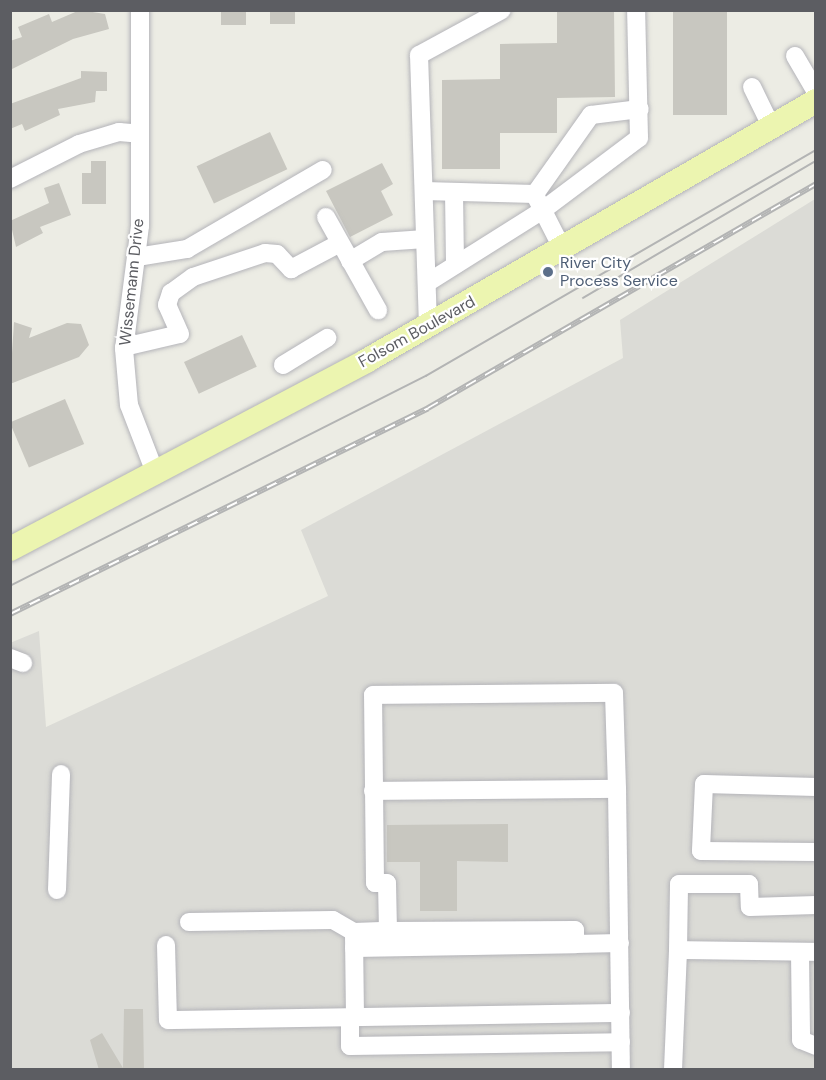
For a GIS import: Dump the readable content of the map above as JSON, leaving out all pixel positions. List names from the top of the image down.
{
  "streets": {
    "main road": ["Folsom Boulevard"],
    "street": ["Wissemann Drive"]
  },
  "crossings": [
    ["Wissemann Drive", "Folsom Boulevard"]
  ],
  "places": ["River City Process Service"]
}
